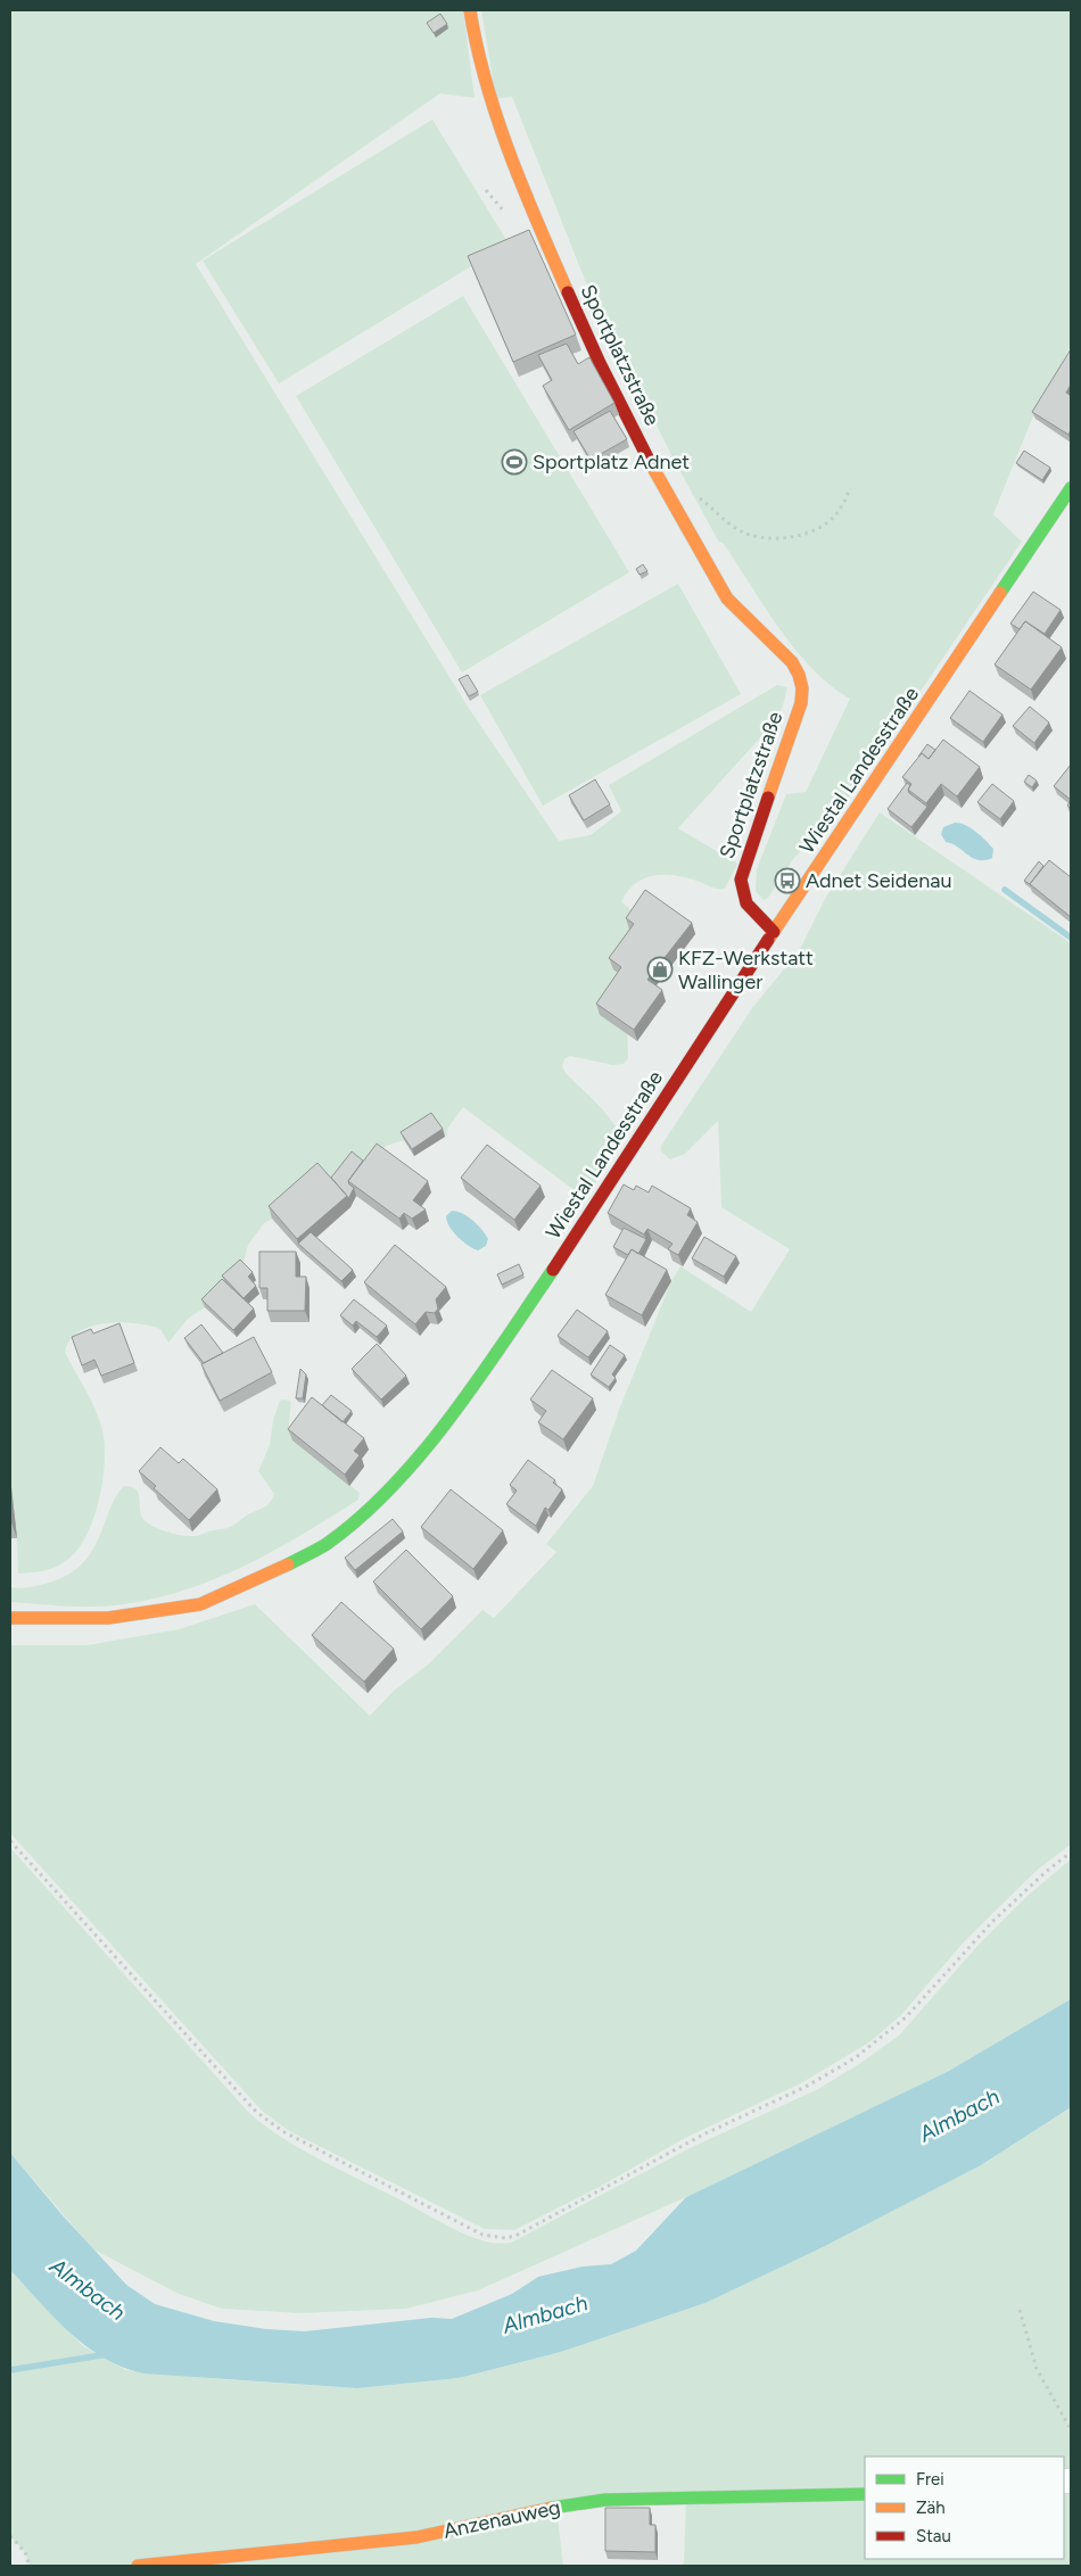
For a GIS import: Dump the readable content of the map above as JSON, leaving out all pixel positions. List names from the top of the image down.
{
  "streets": {
    "street": ["Sportplatzstraße", "Wiestal Landesstraße", "Anzenauweg"]
  },
  "crossings": [
    ["Sportplatzstraße", "Wiestal Landesstraße"]
  ],
  "water": ["Almbach"],
  "places": {
    "sports": ["Sportplatz Adnet"],
    "bus stop": ["Adnet Seidenau"],
    "shop": ["KFZ-Werkstatt Wallinger"]
  },
  "legend": ["Frei", "Zäh", "Stau"]
}
